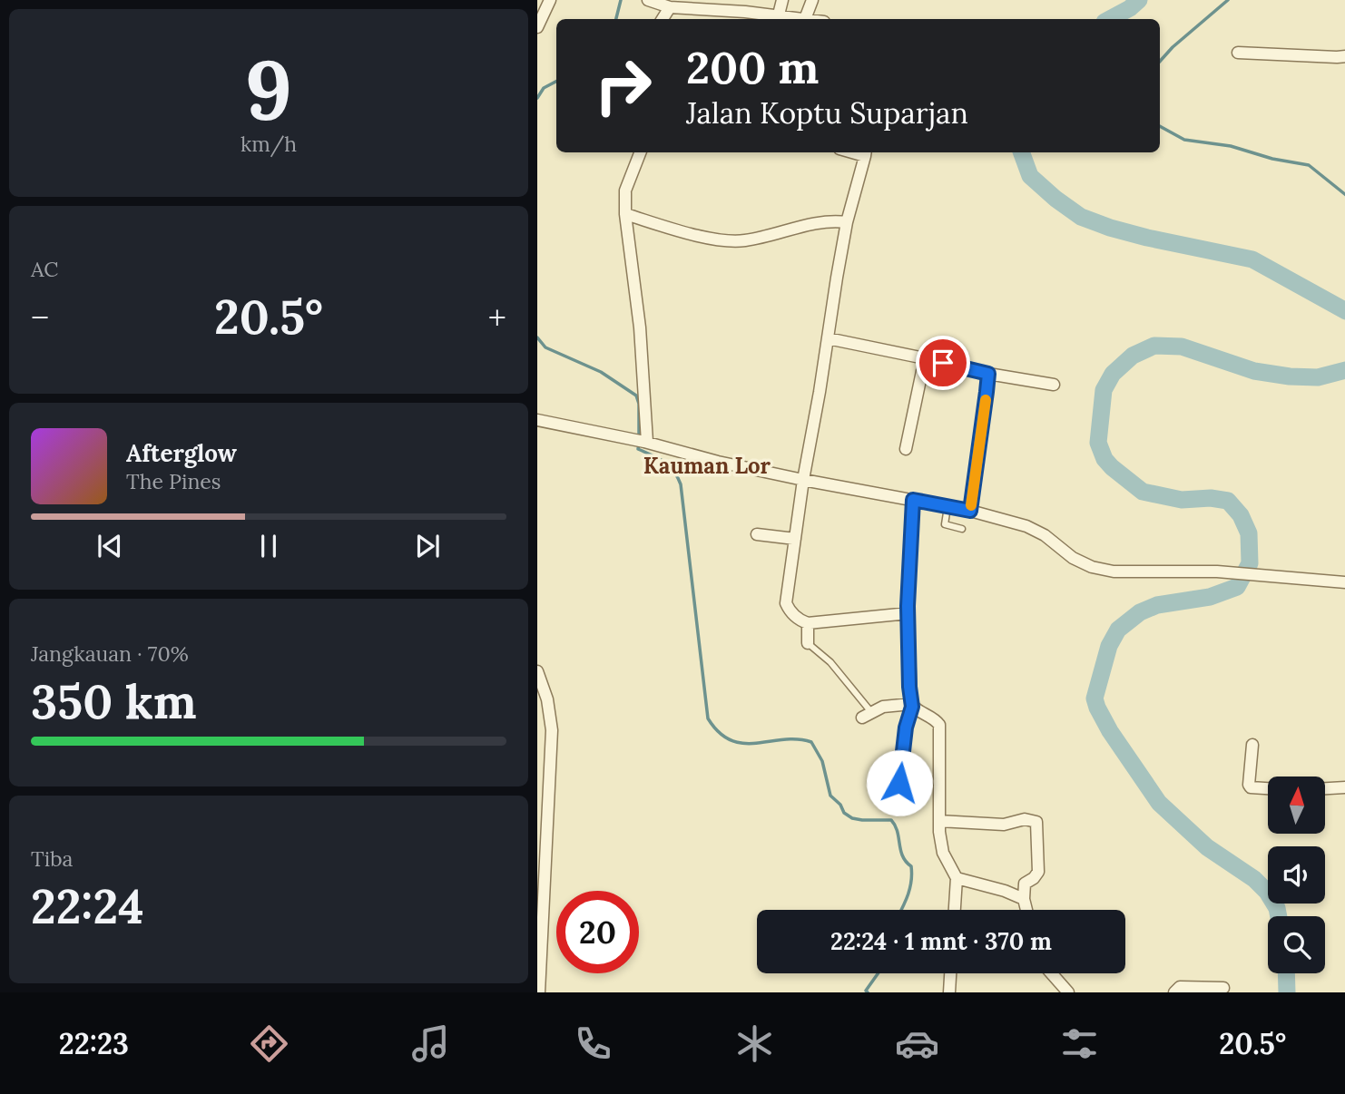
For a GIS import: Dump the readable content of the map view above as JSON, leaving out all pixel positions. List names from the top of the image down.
{
  "districts": ["Kauman Lor"],
  "north": "top",
  "page": {
    "tile": [
      ["9", "km/h"],
      "AC",
      ["Jangkauan · 70%", "350 km"],
      ["Tiba", "22:24"]
    ],
    "turn": ["200 m", "Jalan Koptu Suparjan"],
    "heat": ["−", "20.5°", "+"],
    "song": ["Afterglow", "The Pines"],
    "limit": "20",
    "trip": "22:24 · 1 mnt · 370 m",
    "tabs": ["22:23", "20.5°"]
  }
}
